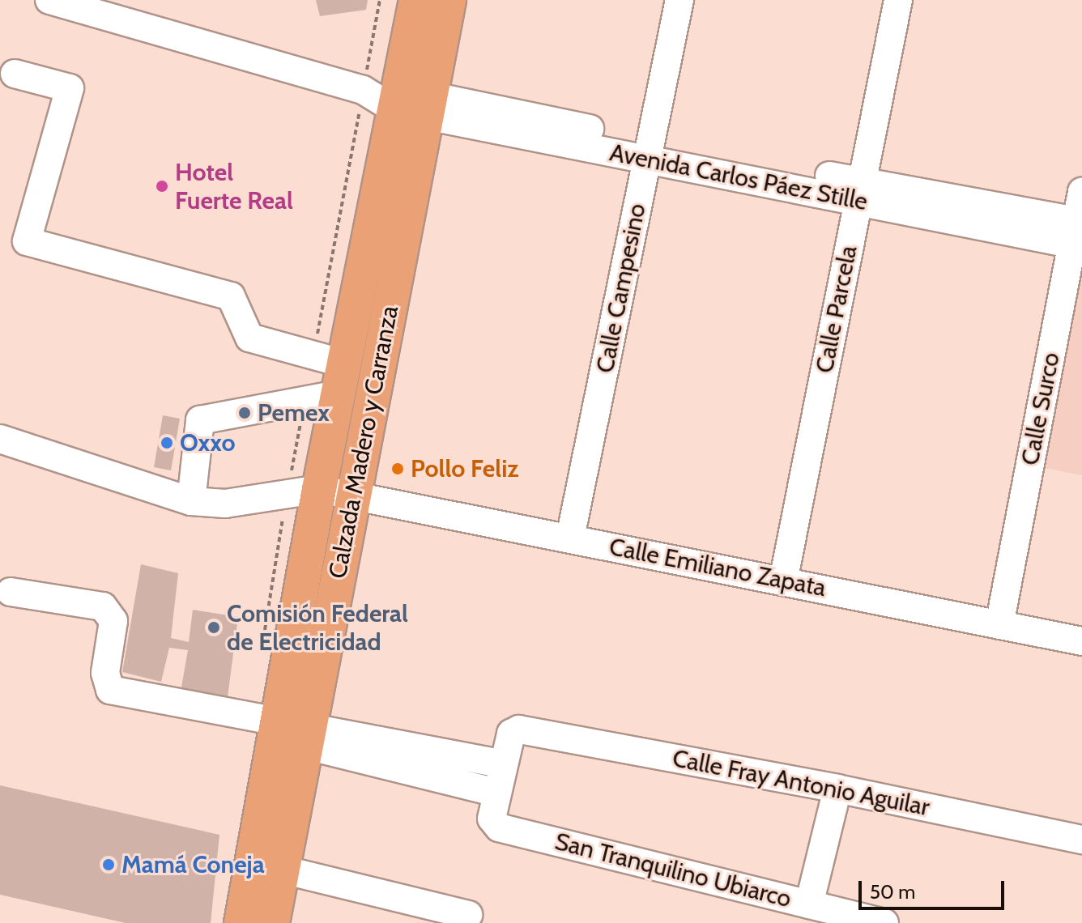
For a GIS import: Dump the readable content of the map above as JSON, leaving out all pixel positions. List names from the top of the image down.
{
  "streets": {
    "main road": ["Calzada Madero y Carranza"],
    "street": [
      "Avenida Carlos Páez Stille",
      "Calle Campesino",
      "Calle Parcela",
      "Calle Surco",
      "Calle Emiliano Zapata",
      "Calle Fray Antonio Aguilar",
      "San Tranquilino Ubiarco"
    ]
  },
  "crossings": [
    ["Avenida Carlos Páez Stille", "Calle Campesino"],
    ["Avenida Carlos Páez Stille", "Calle Parcela"],
    ["Avenida Carlos Páez Stille", "Calle Surco"],
    ["Avenida Carlos Páez Stille", "Calzada Madero y Carranza"],
    ["Calle Campesino", "Calle Emiliano Zapata"],
    ["Calle Parcela", "Calle Emiliano Zapata"],
    ["Calle Surco", "Calle Emiliano Zapata"],
    ["Calzada Madero y Carranza", "Calle Emiliano Zapata"]
  ],
  "places": [
    "Hotel Fuerte Real",
    "Pemex",
    "Oxxo",
    "Pollo Feliz",
    "Comisión Federal de Electricidad",
    "Mamá Coneja"
  ],
  "scale_bar": "50 m"
}
